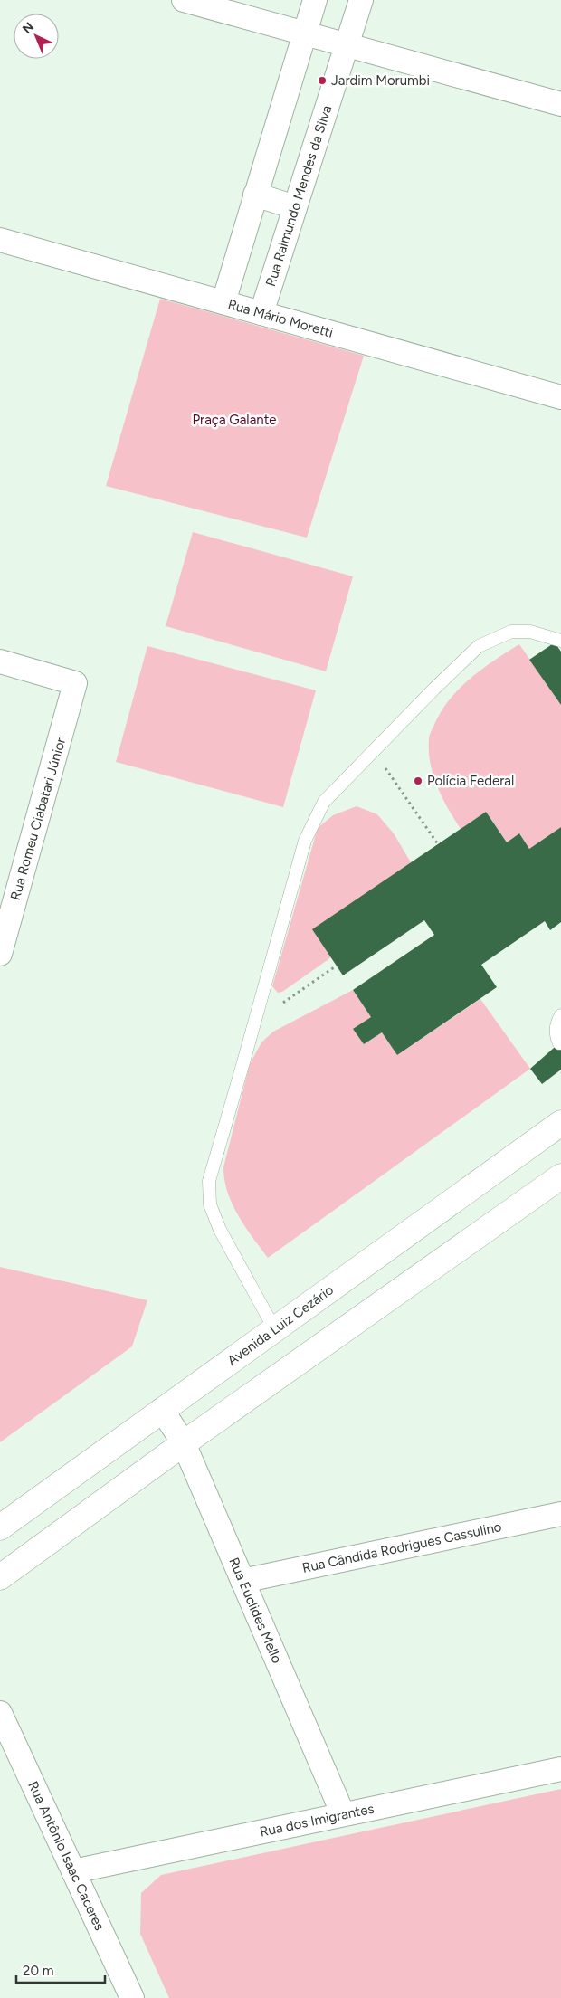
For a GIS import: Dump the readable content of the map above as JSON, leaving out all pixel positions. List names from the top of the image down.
{
  "streets": {
    "street": [
      "Rua Raimundo Mendes da Silva",
      "Rua Mário Moretti",
      "Rua Romeu Ciabatari Júnior",
      "Avenida Luiz Cezário",
      "Rua Cândida Rodrigues Cassulino",
      "Rua Euclides Mello",
      "Rua dos Imigrantes",
      "Rua Antônio Isaac Caceres"
    ]
  },
  "crossings": [
    ["Rua Raimundo Mendes da Silva", "Rua Mário Moretti"],
    ["Avenida Luiz Cezário", "Rua Euclides Mello"],
    ["Rua Cândida Rodrigues Cassulino", "Rua Euclides Mello"],
    ["Rua Euclides Mello", "Rua dos Imigrantes"],
    ["Rua dos Imigrantes", "Rua Antônio Isaac Caceres"]
  ],
  "parks": ["Praça Galante"],
  "places": ["Jardim Morumbi", "Polícia Federal"],
  "scale_bar": "20 m",
  "north": "top left"
}
